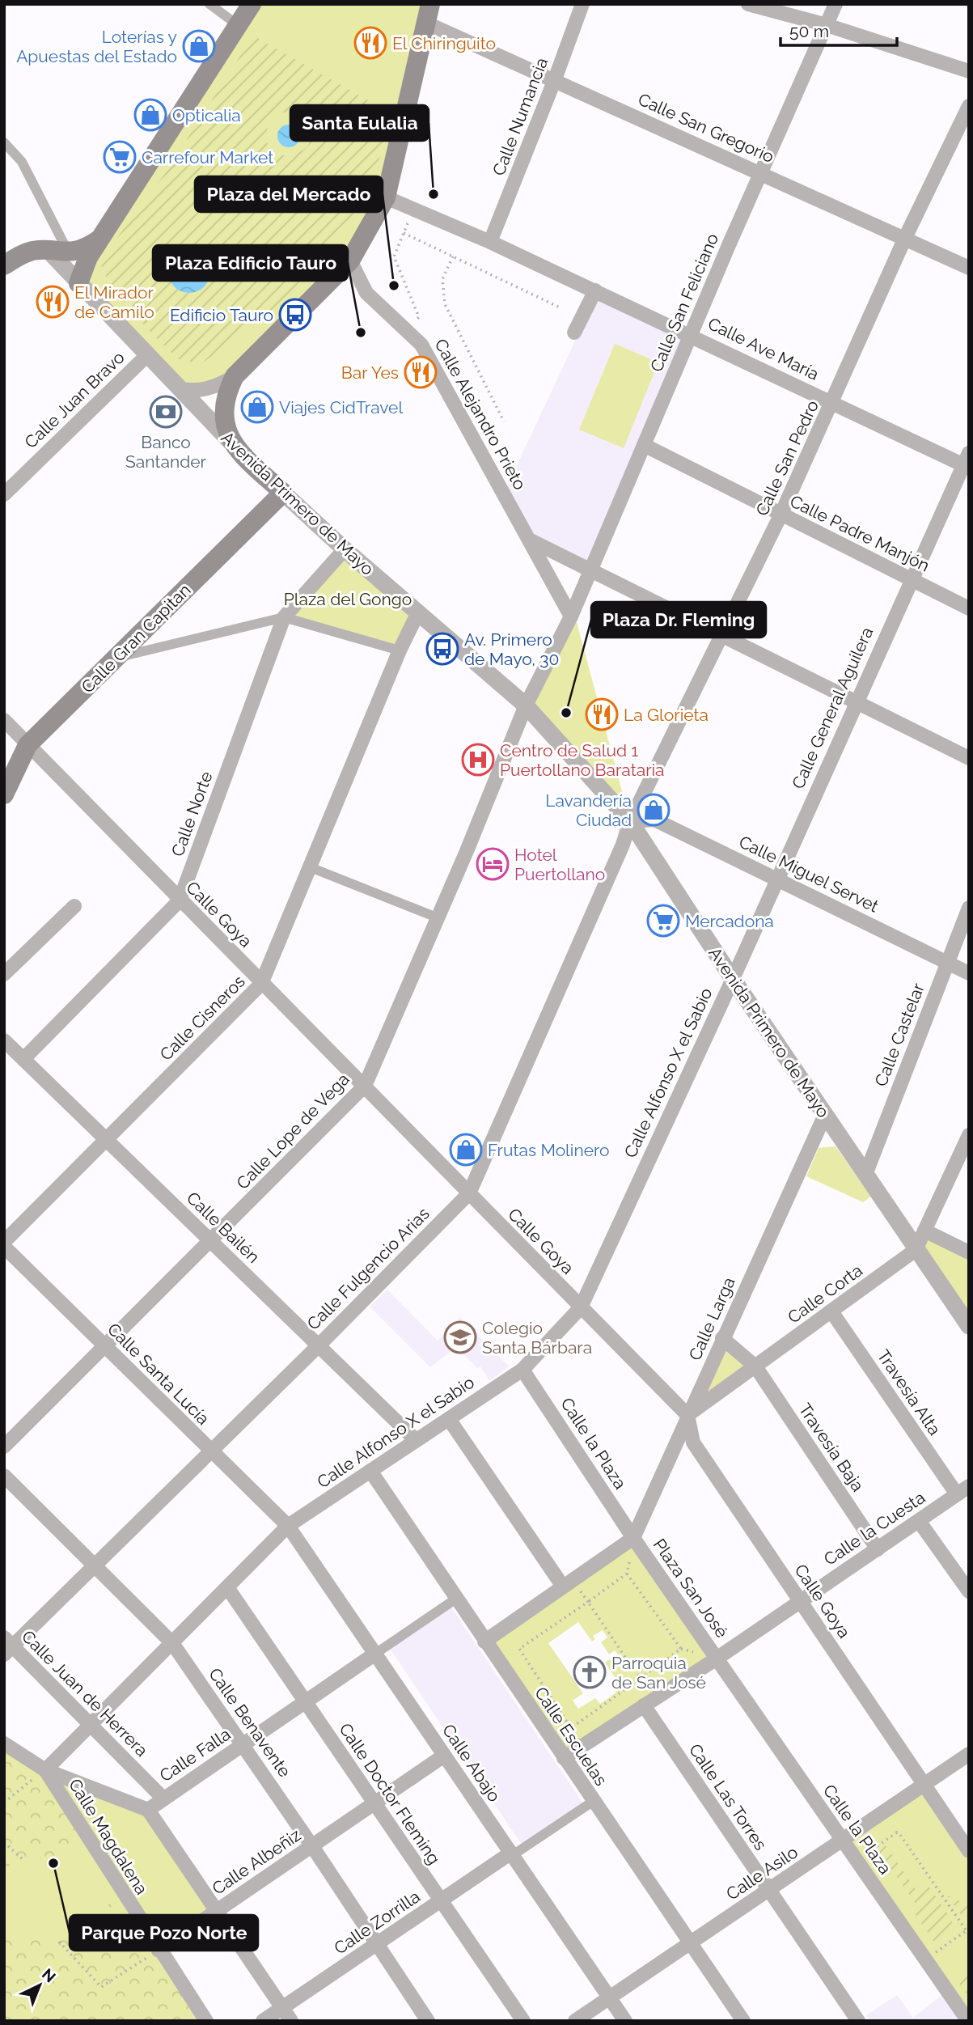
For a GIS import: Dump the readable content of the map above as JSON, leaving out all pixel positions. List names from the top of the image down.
{
  "streets": {
    "main road": ["Avenida Primero de Mayo", "Calle Gran Capitan"],
    "street": [
      "Calle Numancia",
      "Calle San Gregorio",
      "Calle San Feliciano",
      "Calle Ave María",
      "Calle Juan Bravo",
      "Calle Alejandro Prieto",
      "Calle San Pedro",
      "Calle Padre Manjón",
      "Calle General Aguilera",
      "Calle Norte",
      "Calle Miguel Servet",
      "Calle Goya",
      "Calle Cisneros",
      "Calle Castelar",
      "Calle Alfonso X el Sabio",
      "Calle Lope de Vega",
      "Calle Bailén",
      "Calle Fulgencio Arias",
      "Calle Corta",
      "Calle Larga",
      "Calle Santa Lucía",
      "Travesía Alta",
      "Calle la Plaza",
      "Travesía Baja",
      "Calle la Cuesta",
      "Plaza San José",
      "Calle Juan de Herrera",
      "Calle Benavente",
      "Calle Escuelas",
      "Calle Falla",
      "Calle Abajo",
      "Calle Doctor Fleming",
      "Calle Las Torres",
      "Calle Magdalena",
      "Calle Albeñiz",
      "Calle Asilo",
      "Calle Zorrilla"
    ]
  },
  "crossings": [
    ["Calle Numancia", "Calle San Gregorio"],
    ["Calle Numancia", "Calle Ave María"],
    ["Calle San Gregorio", "Calle San Feliciano"],
    ["Calle San Gregorio", "Calle San Pedro"],
    ["Calle San Feliciano", "Calle Ave María"],
    ["Calle San Feliciano", "Calle Alejandro Prieto"],
    ["Calle San Feliciano", "Avenida Primero de Mayo"],
    ["Calle San Feliciano", "Calle Padre Manjón"],
    ["Calle San Feliciano", "Calle Lope de Vega"],
    ["Calle Ave María", "Calle San Pedro"],
    ["Calle Ave María", "Calle General Aguilera"],
    ["Calle Juan Bravo", "Avenida Primero de Mayo"],
    ["Calle San Pedro", "Avenida Primero de Mayo"],
    ["Calle San Pedro", "Calle Padre Manjón"],
    ["Calle San Pedro", "Calle Miguel Servet"],
    ["Calle San Pedro", "Calle Fulgencio Arias"],
    ["Avenida Primero de Mayo", "Calle Gran Capitan"],
    ["Avenida Primero de Mayo", "Calle General Aguilera"],
    ["Avenida Primero de Mayo", "Calle Norte"],
    ["Avenida Primero de Mayo", "Calle Miguel Servet"],
    ["Avenida Primero de Mayo", "Calle Cisneros"],
    ["Avenida Primero de Mayo", "Calle Castelar"],
    ["Avenida Primero de Mayo", "Calle Alfonso X el Sabio"],
    ["Avenida Primero de Mayo", "Calle Lope de Vega"],
    ["Avenida Primero de Mayo", "Calle Fulgencio Arias"],
    ["Avenida Primero de Mayo", "Calle Corta"],
    ["Avenida Primero de Mayo", "Calle Larga"],
    ["Calle Padre Manjón", "Calle General Aguilera"],
    ["Calle Gran Capitan", "Calle Goya"],
    ["Calle General Aguilera", "Calle Miguel Servet"],
    ["Calle General Aguilera", "Calle Alfonso X el Sabio"],
    ["Calle Norte", "Calle Goya"],
    ["Calle Norte", "Calle Bailén"],
    ["Calle Miguel Servet", "Calle Castelar"],
    ["Calle Miguel Servet", "Calle Fulgencio Arias"],
    ["Calle Goya", "Calle Cisneros"],
    ["Calle Goya", "Calle Alfonso X el Sabio"],
    ["Calle Goya", "Calle Lope de Vega"],
    ["Calle Goya", "Calle Fulgencio Arias"],
    ["Calle Goya", "Calle Corta"],
    ["Calle Goya", "Calle Larga"],
    ["Calle Goya", "Calle la Cuesta"],
    ["Calle Goya", "Calle Asilo"],
    ["Calle Cisneros", "Calle Bailén"],
    ["Calle Alfonso X el Sabio", "Calle Bailén"],
    ["Calle Alfonso X el Sabio", "Calle Santa Lucía"],
    ["Calle Alfonso X el Sabio", "Calle la Plaza"],
    ["Calle Alfonso X el Sabio", "Calle Juan de Herrera"],
    ["Calle Alfonso X el Sabio", "Calle Benavente"],
    ["Calle Alfonso X el Sabio", "Calle Escuelas"],
    ["Calle Alfonso X el Sabio", "Calle Abajo"],
    ["Calle Alfonso X el Sabio", "Calle Doctor Fleming"],
    ["Calle Alfonso X el Sabio", "Calle Magdalena"],
    ["Calle Lope de Vega", "Calle Bailén"],
    ["Calle Lope de Vega", "Calle Santa Lucía"],
    ["Calle Bailén", "Calle Fulgencio Arias"],
    ["Calle Fulgencio Arias", "Calle Santa Lucía"],
    ["Calle Fulgencio Arias", "Calle Juan de Herrera"],
    ["Calle Fulgencio Arias", "Calle Benavente"],
    ["Calle Corta", "Calle Larga"],
    ["Calle Corta", "Travesía Alta"],
    ["Calle Corta", "Travesía Baja"],
    ["Calle Larga", "Calle la Plaza"],
    ["Calle Larga", "Travesía Baja"],
    ["Calle Larga", "Plaza San José"],
    ["Calle Santa Lucía", "Calle Abajo"],
    ["Travesía Alta", "Calle la Cuesta"],
    ["Calle la Plaza", "Calle la Cuesta"],
    ["Calle la Plaza", "Plaza San José"],
    ["Calle la Plaza", "Calle Asilo"],
    ["Travesía Baja", "Calle la Cuesta"],
    ["Calle la Cuesta", "Plaza San José"],
    ["Plaza San José", "Calle Escuelas"],
    ["Plaza San José", "Calle Las Torres"],
    ["Calle Juan de Herrera", "Calle Falla"],
    ["Calle Benavente", "Calle Falla"],
    ["Calle Benavente", "Calle Albeñiz"],
    ["Calle Benavente", "Calle Zorrilla"],
    ["Calle Escuelas", "Calle Asilo"],
    ["Calle Falla", "Calle Abajo"],
    ["Calle Falla", "Calle Doctor Fleming"],
    ["Calle Falla", "Calle Magdalena"],
    ["Calle Abajo", "Calle Albeñiz"],
    ["Calle Abajo", "Calle Asilo"],
    ["Calle Abajo", "Calle Zorrilla"],
    ["Calle Doctor Fleming", "Calle Albeñiz"],
    ["Calle Doctor Fleming", "Calle Zorrilla"],
    ["Calle Las Torres", "Calle Asilo"],
    ["Calle Magdalena", "Calle Albeñiz"]
  ],
  "parks": ["Plaza del Gongo"],
  "places": {
    "restaurant": [
      "El Chiringuito",
      "El Mirador de Camilo",
      "Bar Yes",
      "La Glorieta"
    ],
    "shop": [
      "Loterías y Apuestas del Estado",
      "Opticalia",
      "Viajes CidTravel",
      "Lavandería Ciudad",
      "Frutas Molinero"
    ],
    "supermarket": ["Carrefour Market", "Mercadona"],
    "other": [
      "Santa Eulalia",
      "Plaza del Mercado",
      "Plaza Edificio Tauro",
      "Plaza Dr. Fleming",
      "Parque Pozo Norte"
    ],
    "bus stop": ["Edificio Tauro", "Av. Primero de Mayo, 30"],
    "bank": ["Banco Santander"],
    "hospital": ["Centro de Salud 1 Puertollano Barataria"],
    "hotel": ["Hotel Puertollano"],
    "school or university": ["Colegio Santa Bárbara"],
    "church": ["Parroquia de San José"]
  },
  "scale_bar": "50 m",
  "north": "top right"
}
